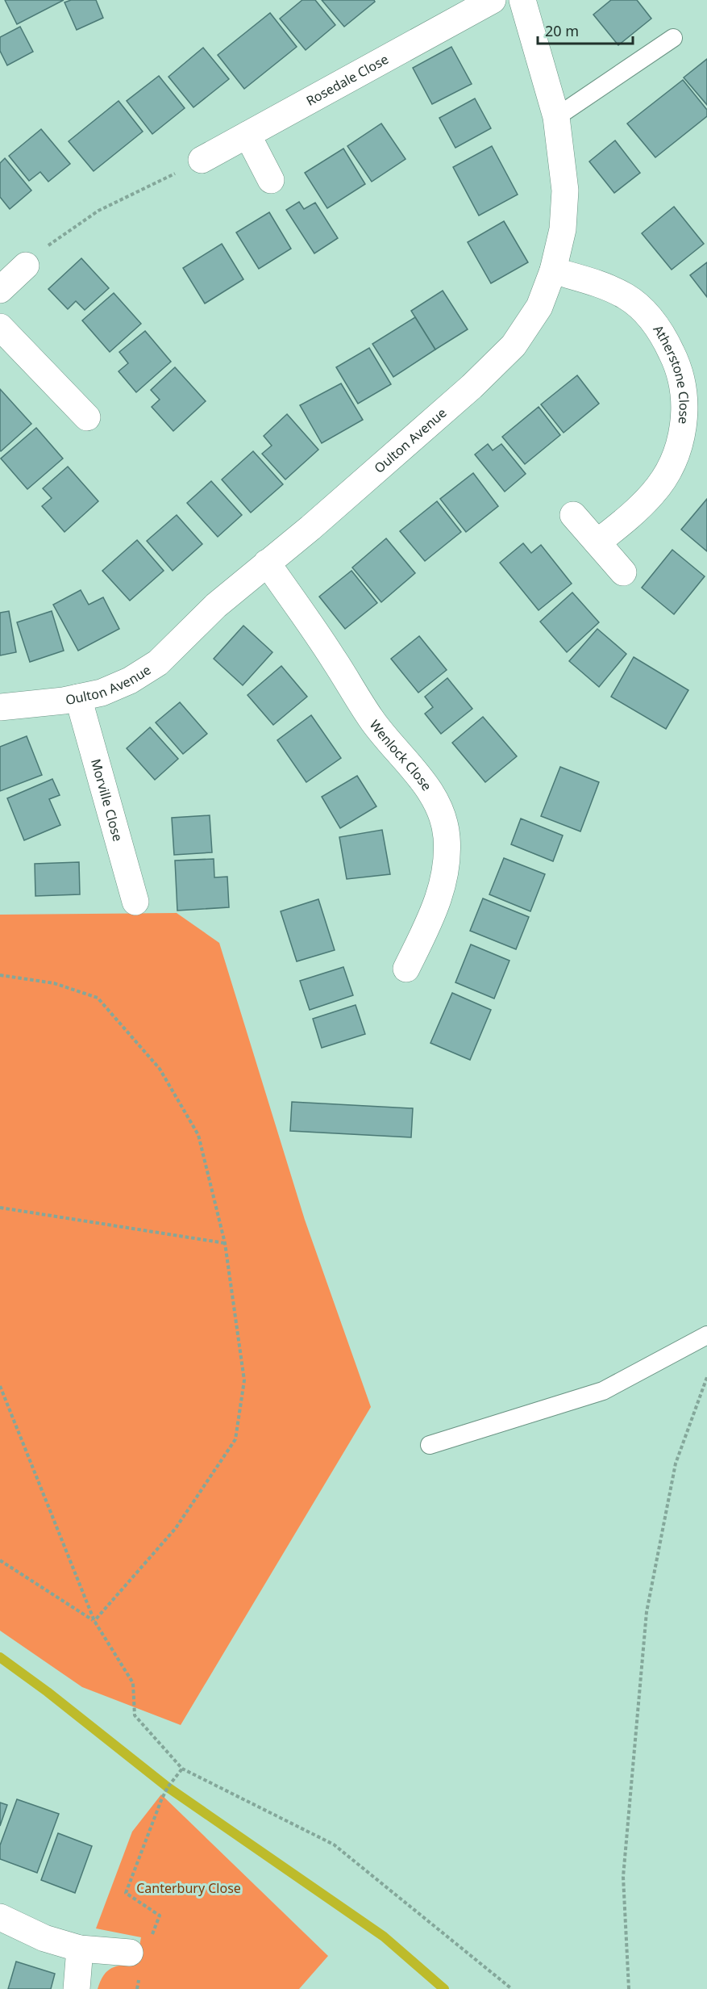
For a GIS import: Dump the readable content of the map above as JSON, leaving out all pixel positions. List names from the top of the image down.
{
  "streets": {
    "street": [
      "Rosedale Close",
      "Atherstone Close",
      "Oulton Avenue",
      "Wenlock Close",
      "Morville Close"
    ]
  },
  "crossings": [
    ["Atherstone Close", "Oulton Avenue"],
    ["Oulton Avenue", "Wenlock Close"],
    ["Oulton Avenue", "Morville Close"]
  ],
  "parks": ["Canterbury Close"],
  "scale_bar": "20 m"
}
